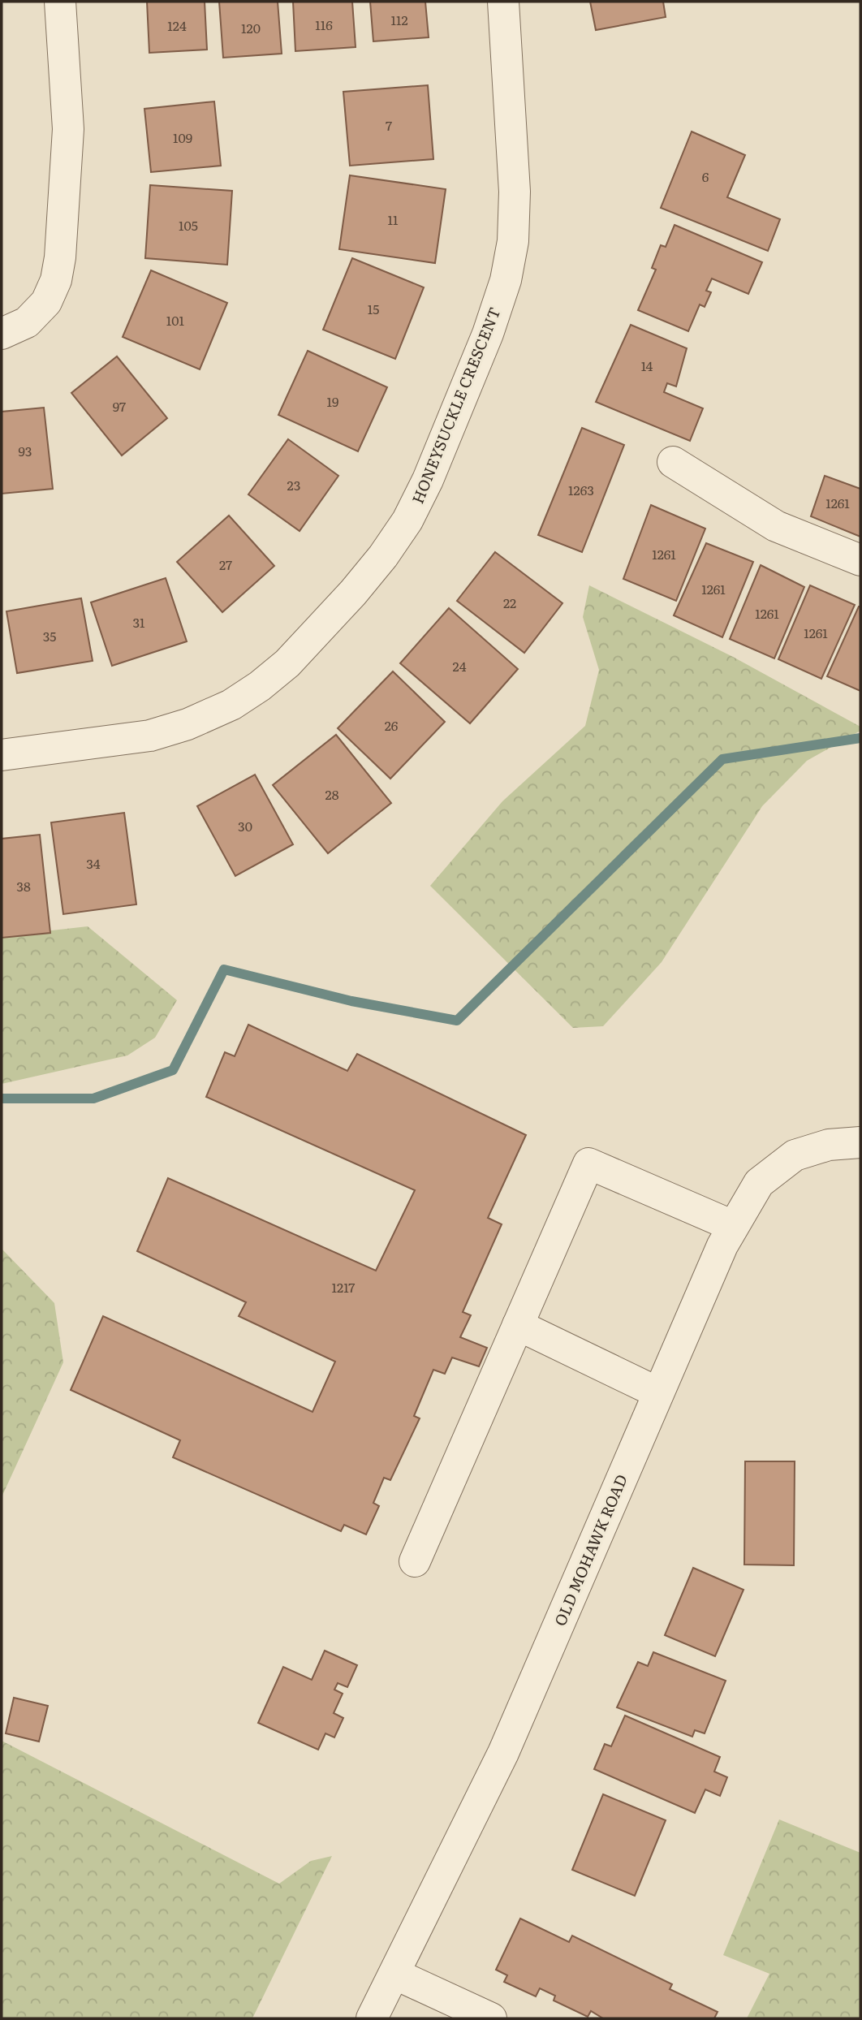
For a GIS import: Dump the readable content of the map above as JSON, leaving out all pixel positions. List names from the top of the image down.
{
  "streets": {
    "street": ["HONEYSUCKLE CRESCENT", "OLD MOHAWK ROAD"]
  },
  "house_numbers": [
    "112",
    "116",
    "124",
    "120",
    "7",
    "109",
    "6",
    "11",
    "105",
    "15",
    "101",
    "14",
    "19",
    "97",
    "93",
    "23",
    "1263",
    "1261",
    "1261",
    "27",
    "1261",
    "22",
    "1261",
    "31",
    "1261",
    "35",
    "24",
    "26",
    "28",
    "30",
    "34",
    "38",
    "1217"
  ]
}
